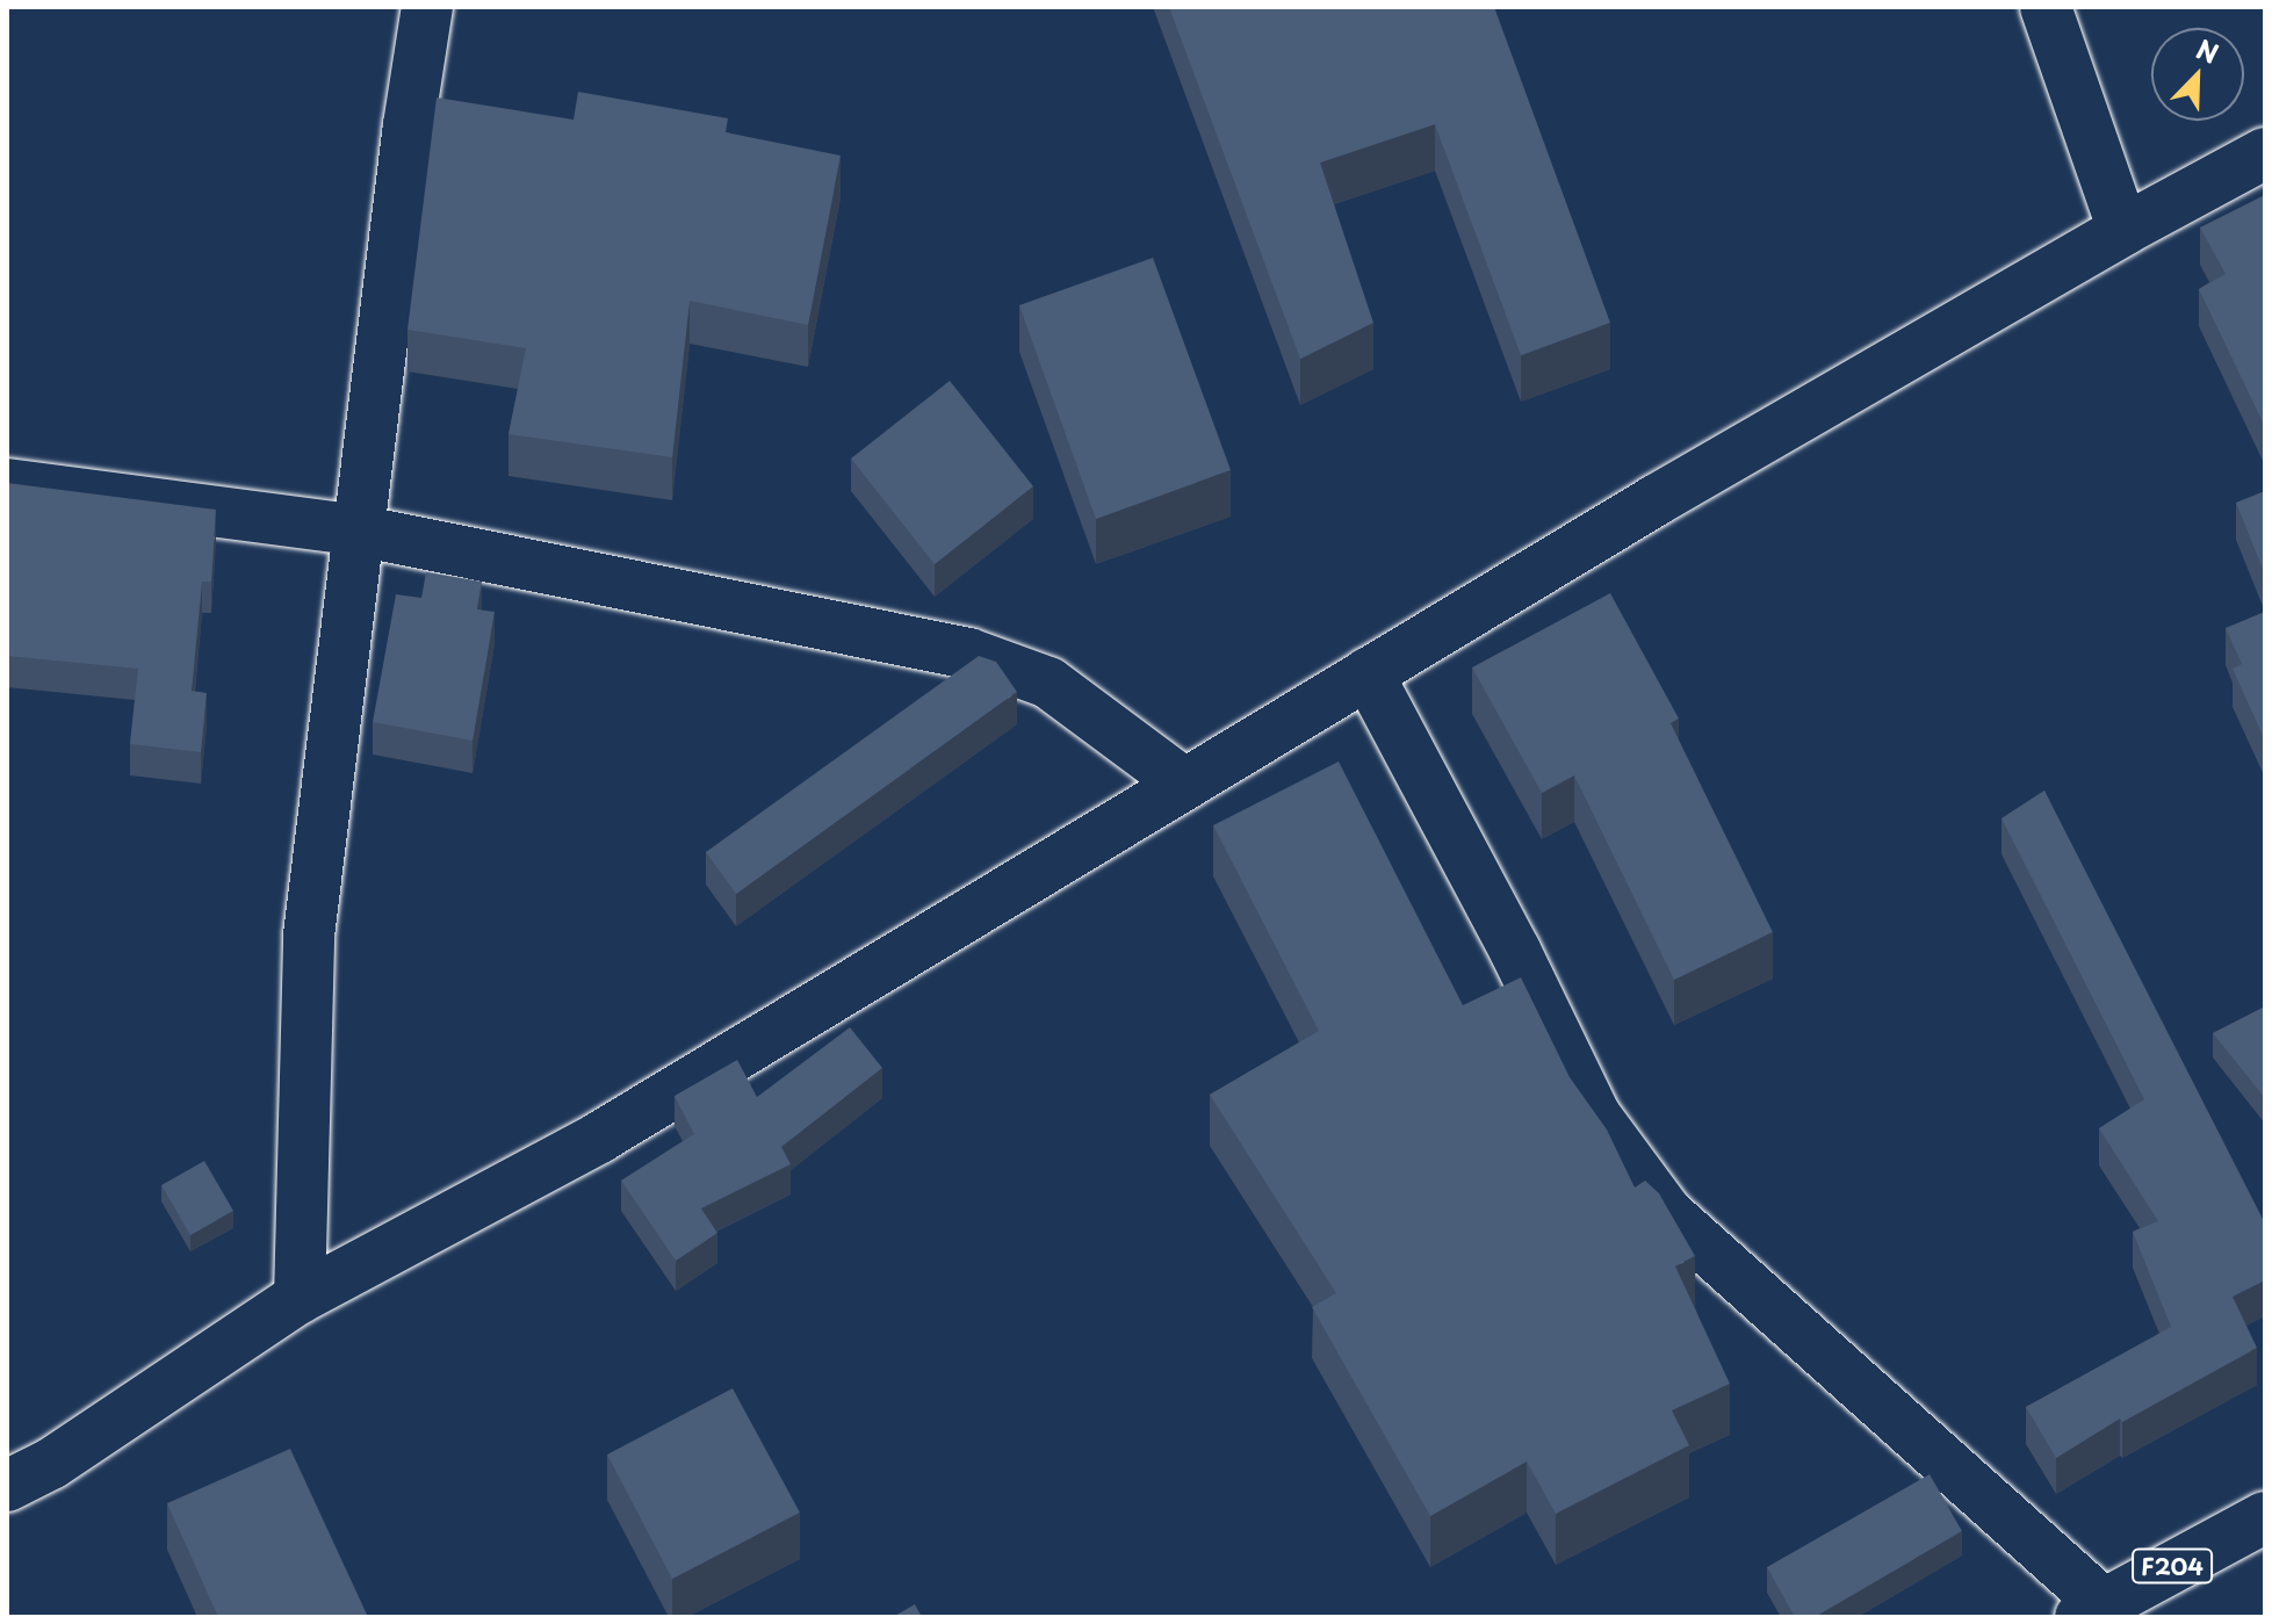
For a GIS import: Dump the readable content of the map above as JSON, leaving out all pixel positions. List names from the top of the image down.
{
  "streets": {
    "street": ["F204"]
  },
  "north": "top right"
}
